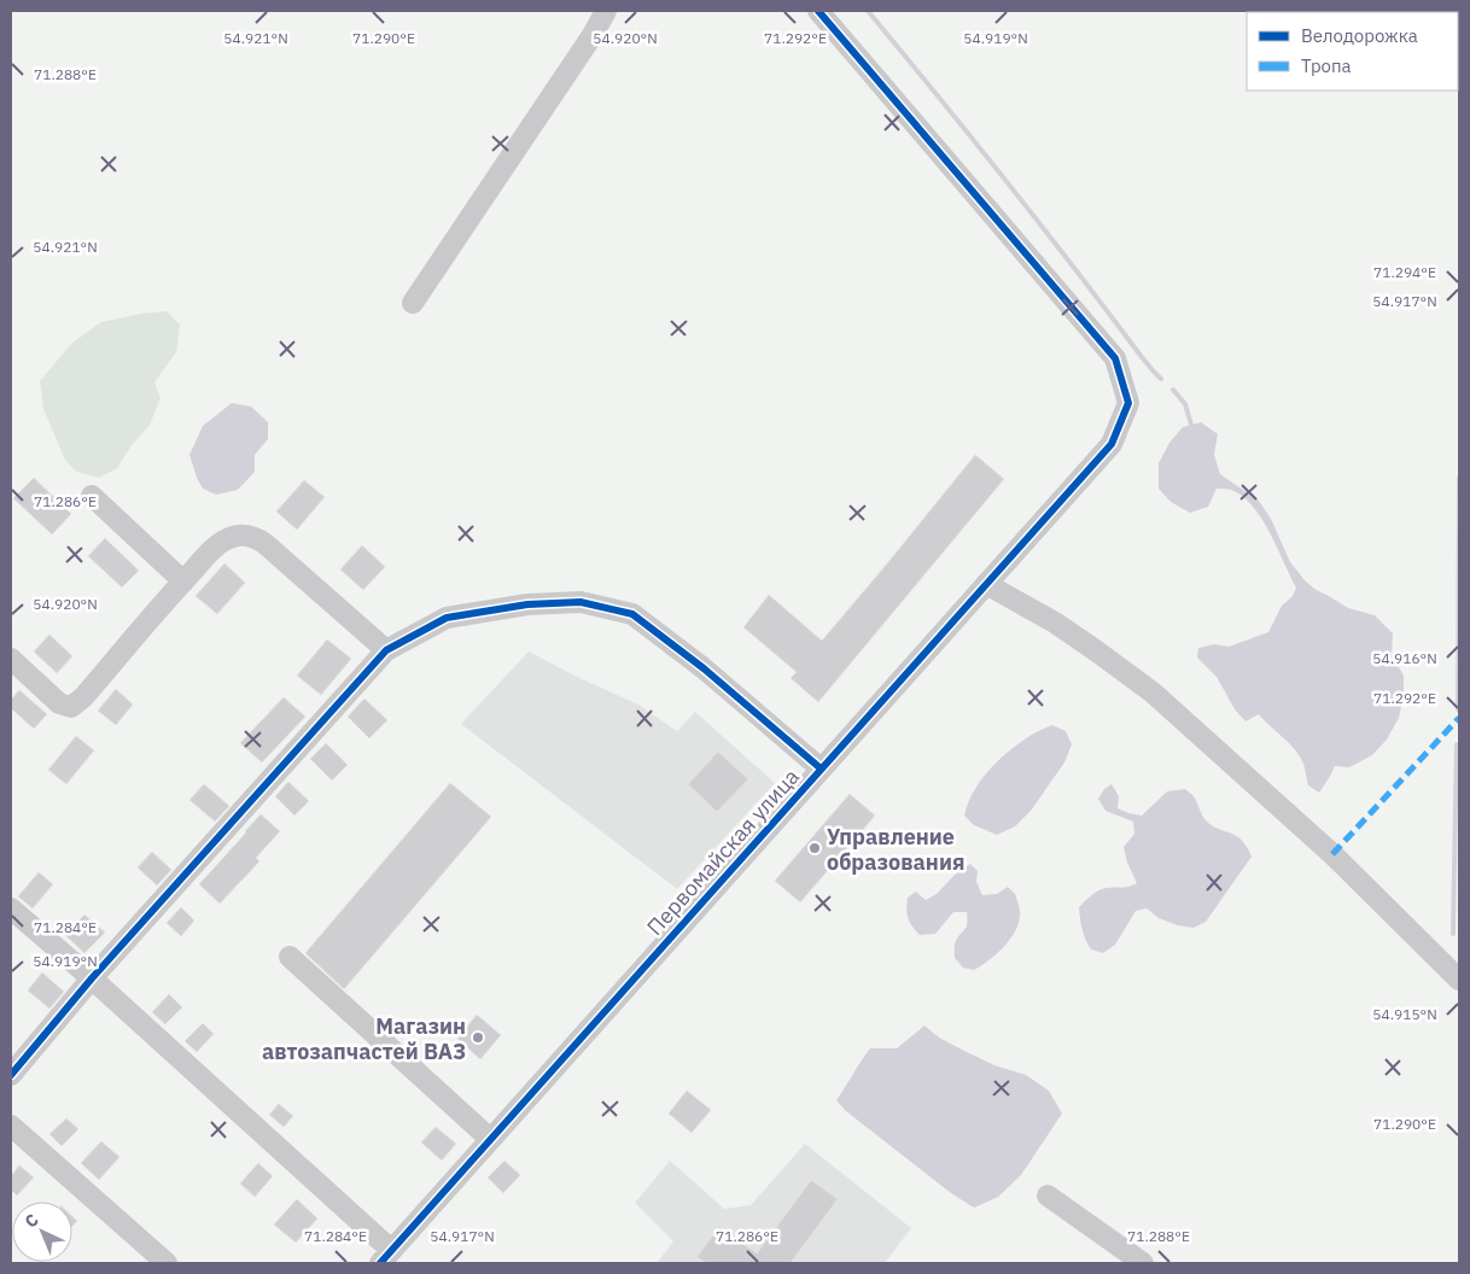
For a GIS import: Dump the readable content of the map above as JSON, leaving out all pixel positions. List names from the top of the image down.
{
  "streets": {
    "street": ["Первомайская улица"]
  },
  "places": ["Управление образования", "Магазин автозапчастей ВАЗ"],
  "legend": ["Велодорожка", "Тропа"],
  "north": "top left",
  "coordinates": [
    "54.921°N",
    "54.920°N",
    "54.919°N",
    "71.290°E",
    "71.292°E",
    "71.288°E",
    "71.294°E",
    "54.917°N",
    "71.286°E",
    "54.916°N",
    "71.284°E",
    "54.915°N"
  ]
}
